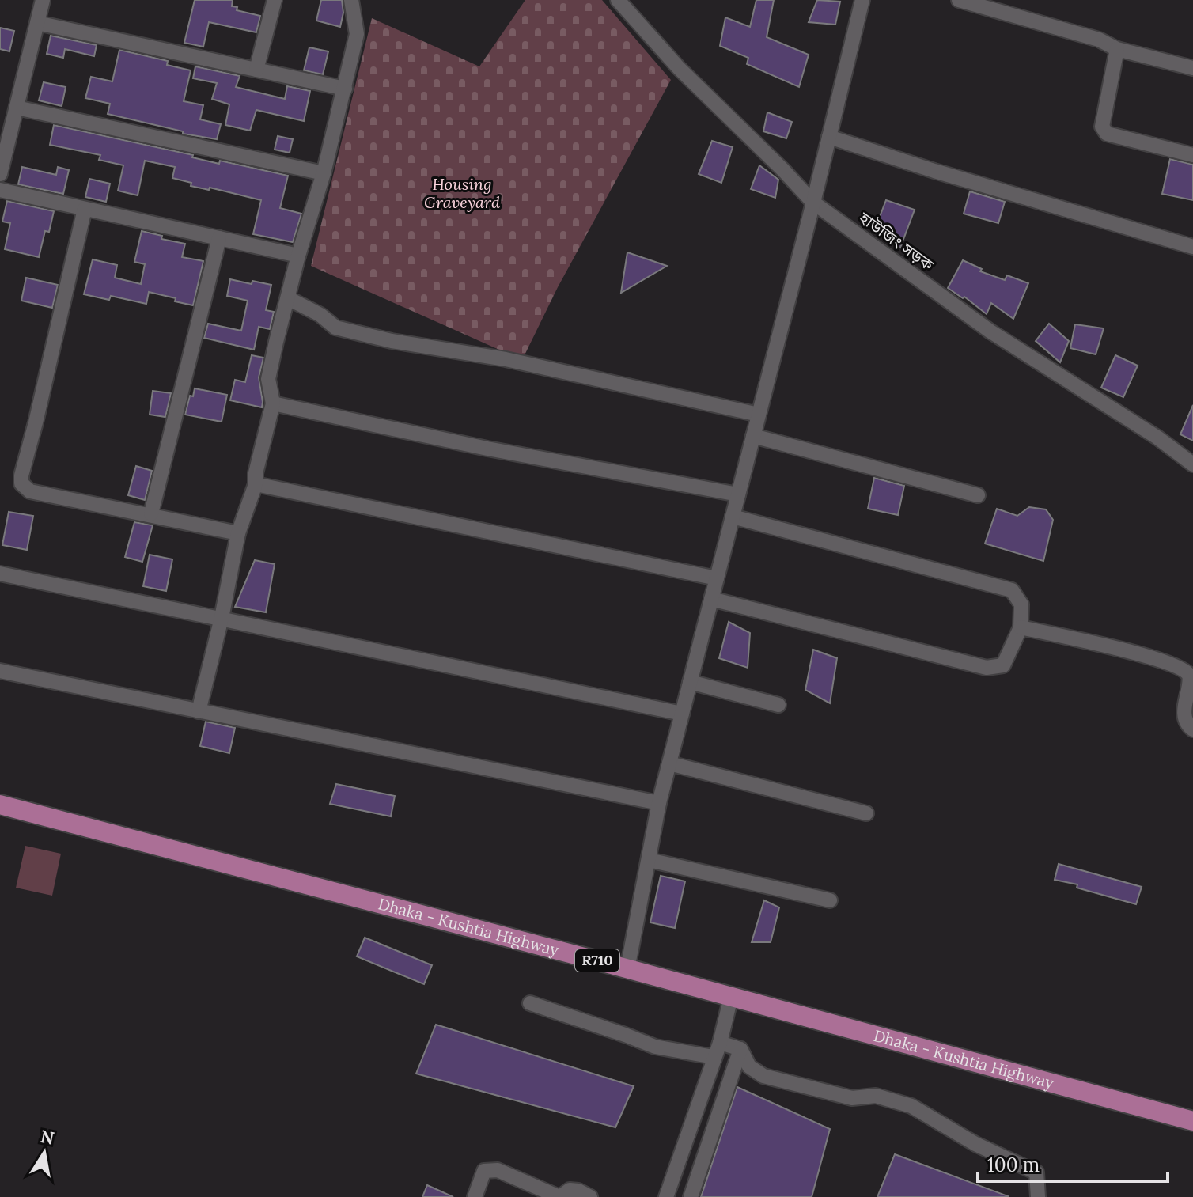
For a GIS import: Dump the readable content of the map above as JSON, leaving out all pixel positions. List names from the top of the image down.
{
  "streets": {
    "main road": ["Dhaka - Kushtia Highway", "R710"],
    "street": ["হাউজিং সড়ক"]
  },
  "parks": ["Housing Graveyard"],
  "scale_bar": "100 m",
  "north": "top"
}
